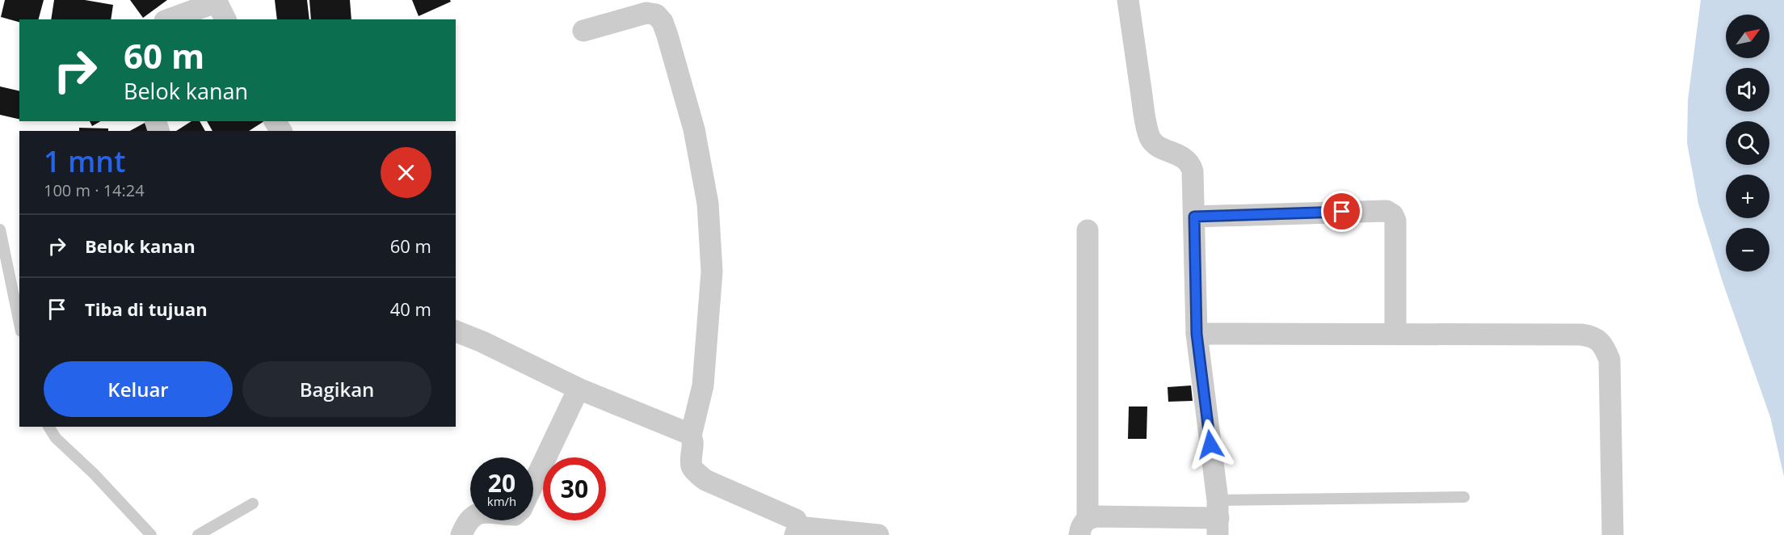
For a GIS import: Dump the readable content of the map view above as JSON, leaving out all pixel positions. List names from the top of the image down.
{
  "north": "top right",
  "page": {
    "map_buttons": ["+", "−"],
    "turn": ["60 m", "Belok kanan"],
    "heading": ["1 mnt", "100 m · 14:24"],
    "list": [
      {
        "name": "Belok kanan",
        "value": "60 m"
      },
      {
        "name": "Tiba di tujuan",
        "value": "40 m"
      }
    ],
    "buttons": ["Keluar", "Bagikan"],
    "speed": "20 km/h",
    "limit": "30"
  }
}
